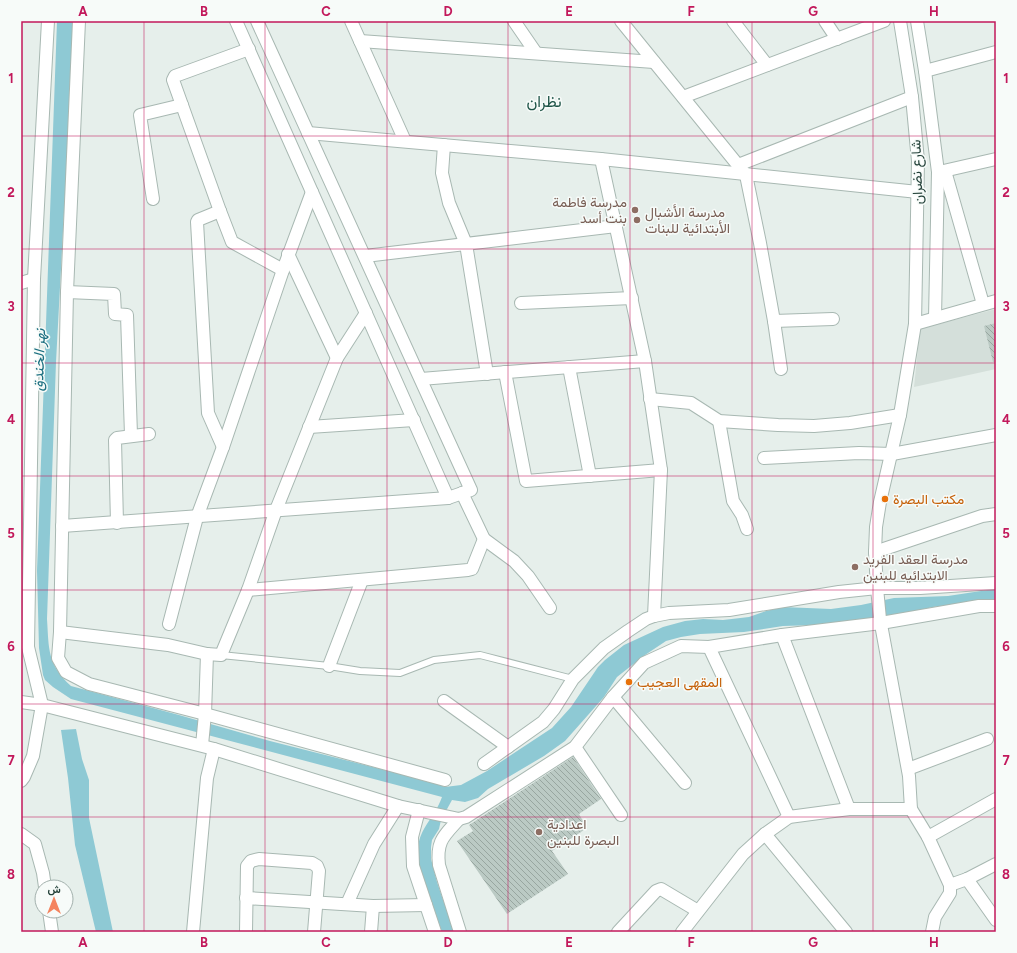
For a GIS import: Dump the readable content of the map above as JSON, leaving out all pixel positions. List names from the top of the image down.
{
  "streets": {
    "street": ["شارع نضران"]
  },
  "districts": ["نظران"],
  "water": ["نهر الخندق"],
  "places": [
    "مدرسة فاطمة بنت أسد",
    "مدرسة الأشبال الأبتدائية للبنات",
    "مكتب البصرة",
    "مدرسة العقد الفريد الابتدائيه للبنين",
    "المقهى العجيب",
    "اعدادية البصرة للبنين"
  ],
  "north": "top",
  "grid": {
    "columns": [
      "A",
      "B",
      "C",
      "D",
      "E",
      "F",
      "G",
      "H"
    ],
    "rows": [
      "1",
      "2",
      "3",
      "4",
      "5",
      "6",
      "7",
      "8"
    ]
  }
}
